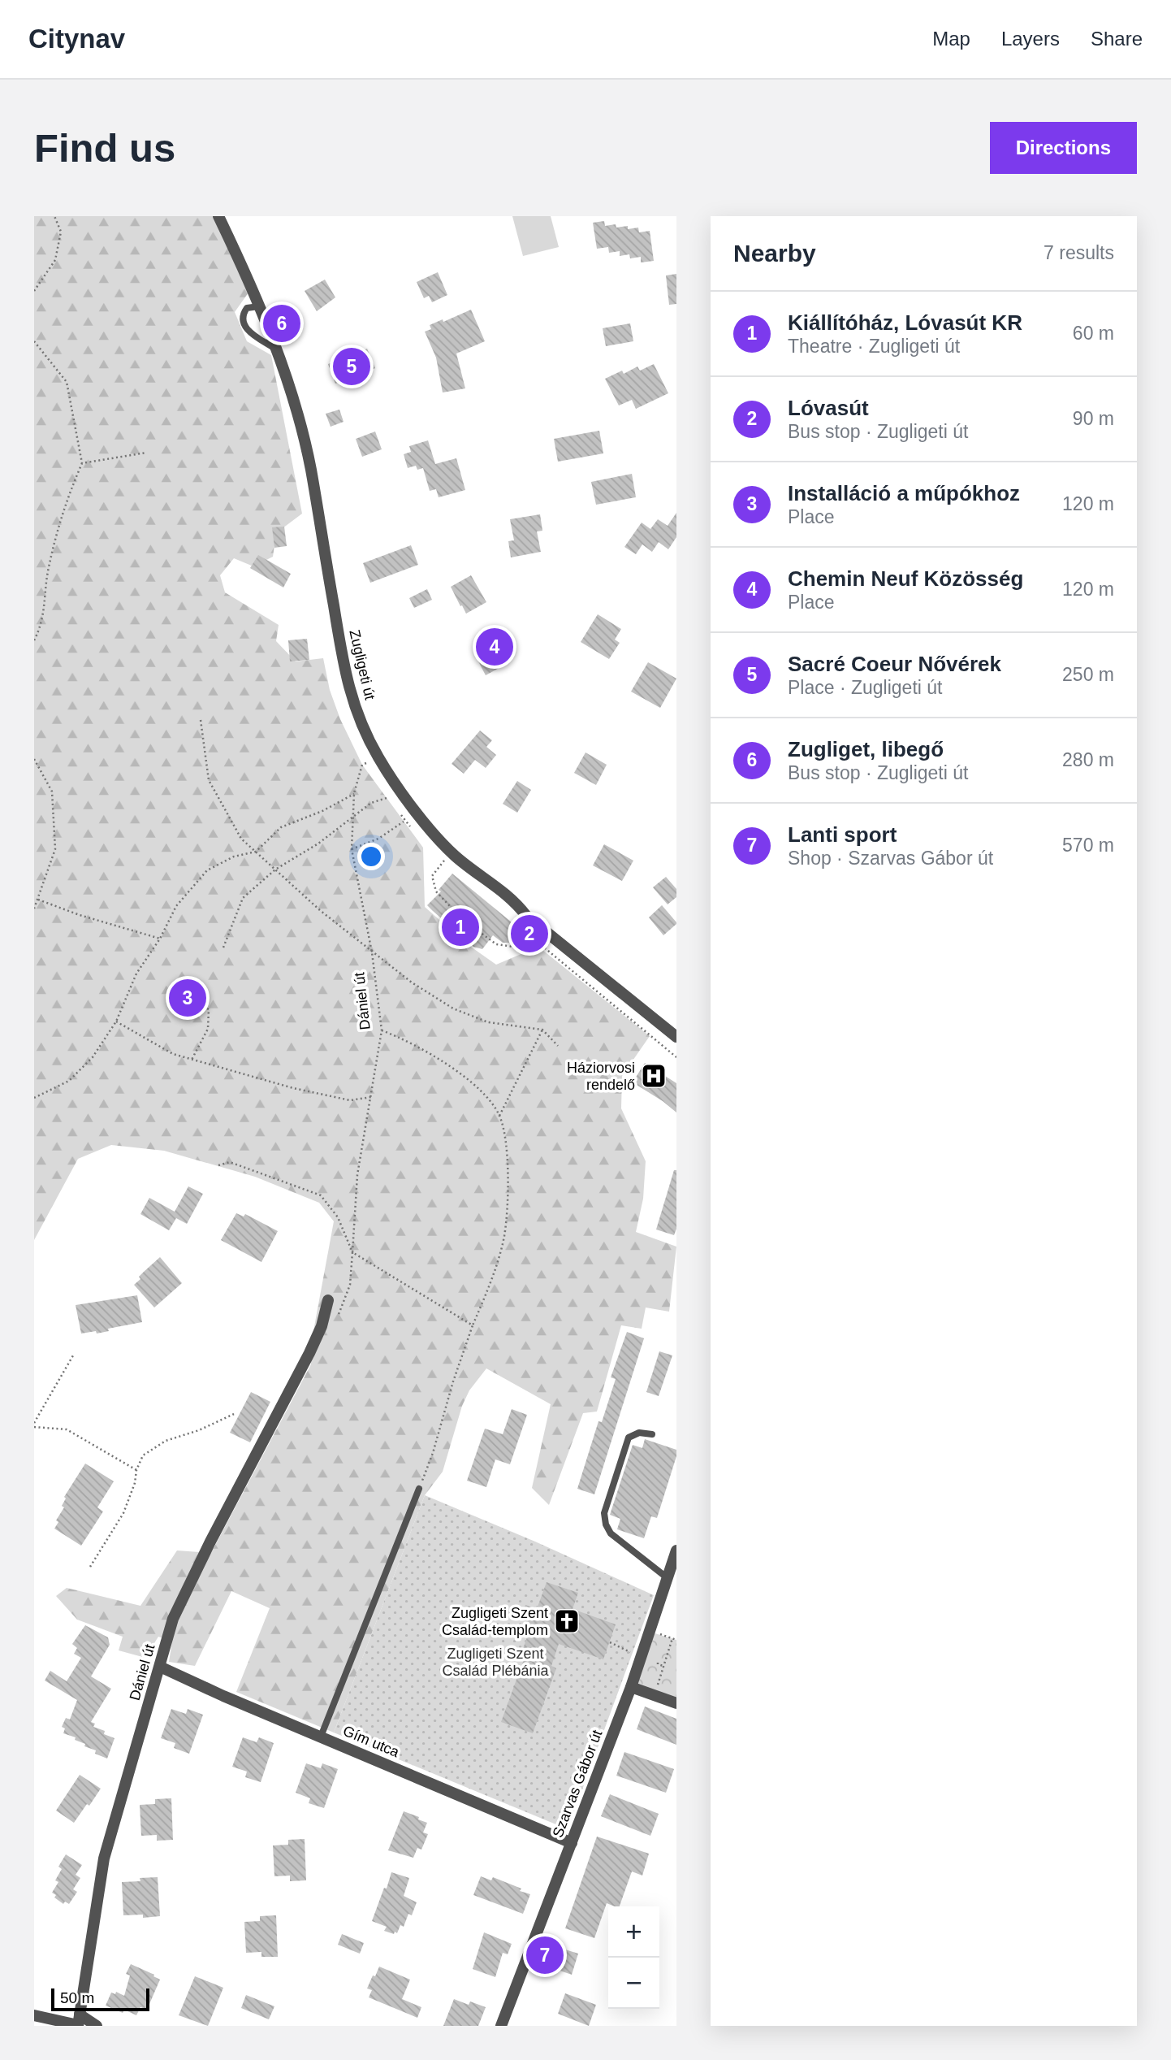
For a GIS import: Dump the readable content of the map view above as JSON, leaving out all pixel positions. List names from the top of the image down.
{
  "streets": {
    "street": [
      "Zugligeti út",
      "Dániel út",
      "Gím utca",
      "Szarvas Gábor út"
    ]
  },
  "crossings": [
    ["Zugligeti út", "Dániel út"],
    ["Dániel út", "Gím utca"],
    ["Gím utca", "Szarvas Gábor út"]
  ],
  "parks": ["Zugligeti Szent Család Plébánia"],
  "places": {
    "hospital": ["Háziorvosi rendelő"],
    "church": ["Zugligeti Szent Család-templom"]
  },
  "scale_bar": "50 m",
  "page": {
    "header": "Citynav",
    "nav": ["Map", "Layers", "Share"],
    "buttons": "Directions",
    "title": "Find us",
    "heading": ["Nearby", "7 results"],
    "list": [
      {
        "mark": "1",
        "name": "Kiállítóház, Lóvasút KR",
        "note": "Theatre · Zugligeti út",
        "value": "60 m"
      },
      {
        "mark": "2",
        "name": "Lóvasút",
        "note": "Bus stop · Zugligeti út",
        "value": "90 m"
      },
      {
        "mark": "3",
        "name": "Installáció a műpókhoz",
        "note": "Place",
        "value": "120 m"
      },
      {
        "mark": "4",
        "name": "Chemin Neuf Közösség",
        "note": "Place",
        "value": "120 m"
      },
      {
        "mark": "5",
        "name": "Sacré Coeur Nővérek",
        "note": "Place · Zugligeti út",
        "value": "250 m"
      },
      {
        "mark": "6",
        "name": "Zugliget, libegő",
        "note": "Bus stop · Zugligeti út",
        "value": "280 m"
      },
      {
        "mark": "7",
        "name": "Lanti sport",
        "note": "Shop · Szarvas Gábor út",
        "value": "570 m"
      }
    ],
    "pins": [
      "6",
      "5",
      "4",
      "1",
      "2",
      "3",
      "7"
    ],
    "map_buttons": ["+", "−"],
    "scale": "50 m"
  }
}
